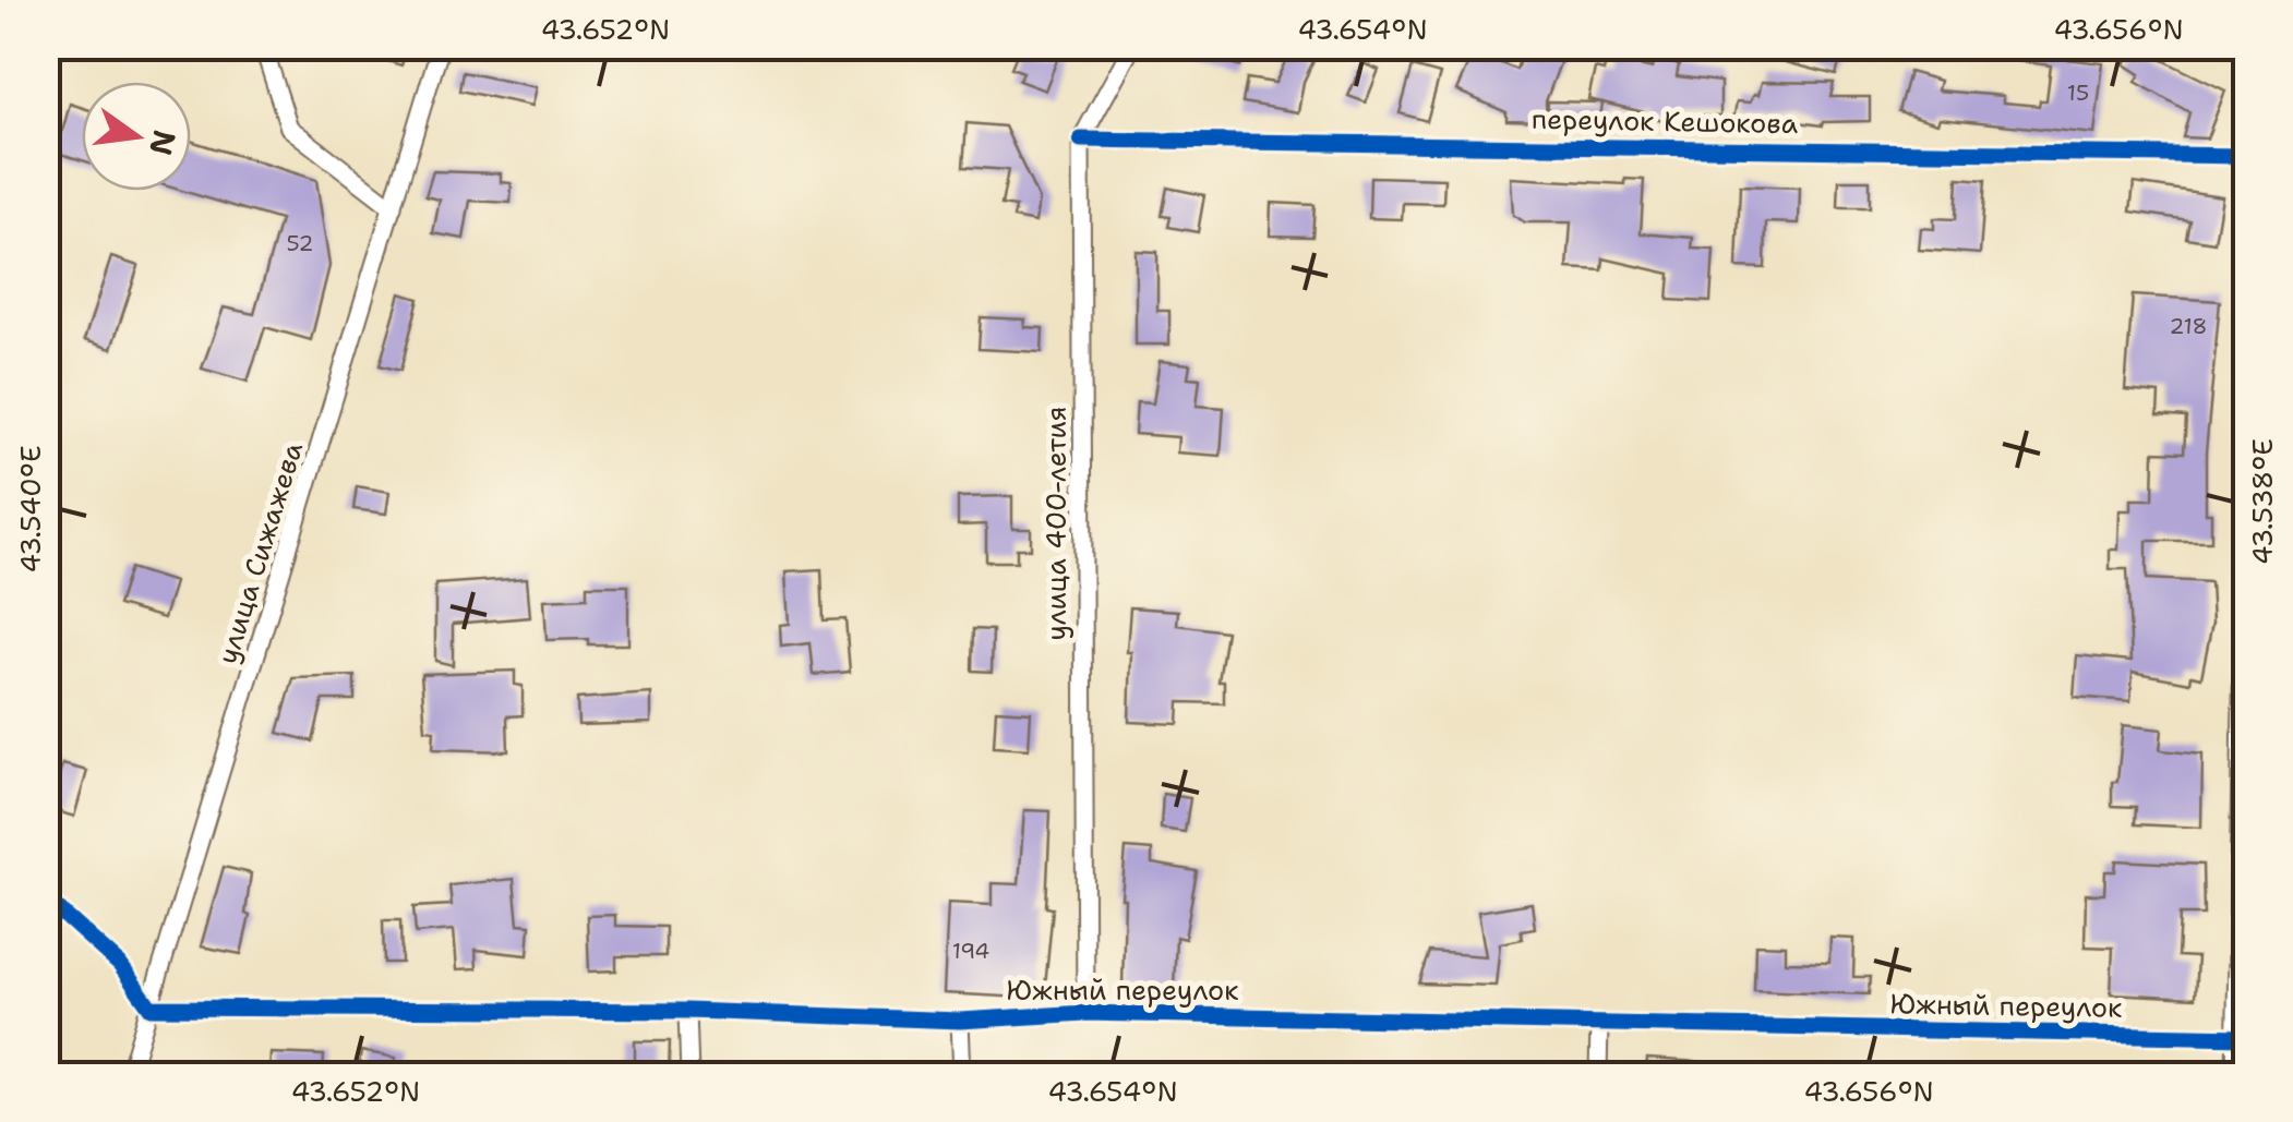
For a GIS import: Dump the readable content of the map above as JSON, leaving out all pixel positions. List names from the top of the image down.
{
  "streets": {
    "street": [
      "переулок Кешокова",
      "улица 400-летия",
      "улица Сижажева",
      "Южный переулок"
    ]
  },
  "crossings": [
    ["переулок Кешокова", "улица 400-летия"],
    ["улица 400-летия", "Южный переулок"],
    ["улица Сижажева", "Южный переулок"]
  ],
  "house_numbers": [
    "15",
    "52",
    "218",
    "194"
  ],
  "north": "right",
  "coordinates": [
    "43.652°N",
    "43.654°N",
    "43.656°N",
    "43.538°E",
    "43.540°E"
  ]
}
